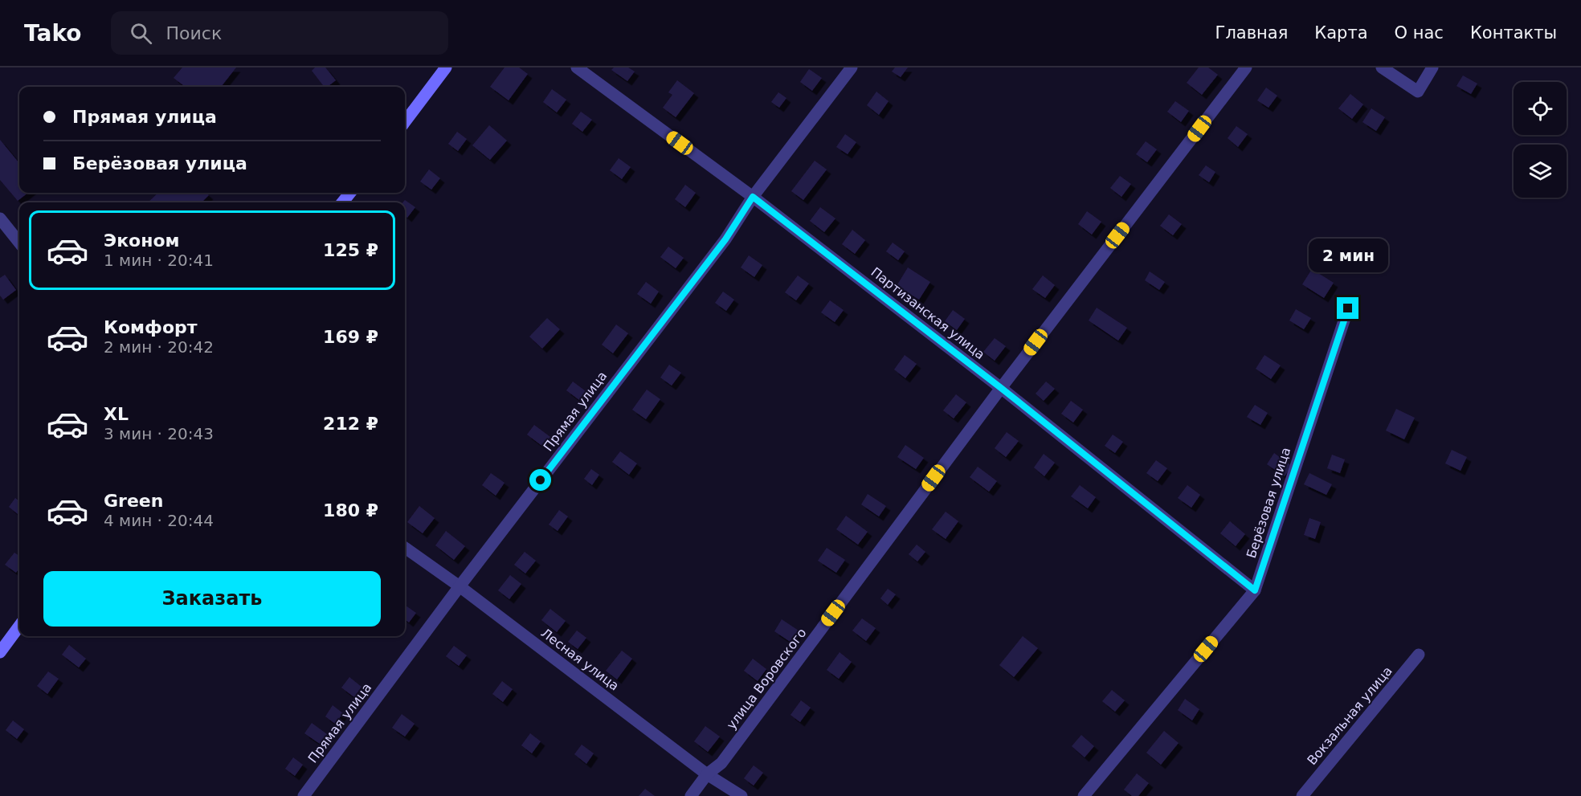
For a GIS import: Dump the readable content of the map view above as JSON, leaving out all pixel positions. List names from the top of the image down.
{
  "streets": {
    "street": [
      "Партизанская улица",
      "Прямая улица",
      "Берёзовая улица",
      "Лесная улица",
      "улица Воровского",
      "Вокзальная улица"
    ]
  },
  "crossings": [
    ["Партизанская улица", "Прямая улица"],
    ["Партизанская улица", "Берёзовая улица"],
    ["Партизанская улица", "улица Воровского"],
    ["Прямая улица", "Лесная улица"],
    ["Лесная улица", "улица Воровского"]
  ],
  "page": {
    "header": "Tako",
    "search": "Поиск",
    "nav": [
      "Главная",
      "Карта",
      "О нас",
      "Контакты"
    ],
    "banner": ["Прямая улица", "Берёзовая улица"],
    "list": [
      {
        "name": "Эконом",
        "note": "1 мин · 20:41",
        "value": "125 ₽"
      },
      {
        "name": "Комфорт",
        "note": "2 мин · 20:42",
        "value": "169 ₽"
      },
      {
        "name": "XL",
        "note": "3 мин · 20:43",
        "value": "212 ₽"
      },
      {
        "name": "Green",
        "note": "4 мин · 20:44",
        "value": "180 ₽"
      }
    ],
    "bubble": "2 мин",
    "buttons": "Заказать"
  }
}
